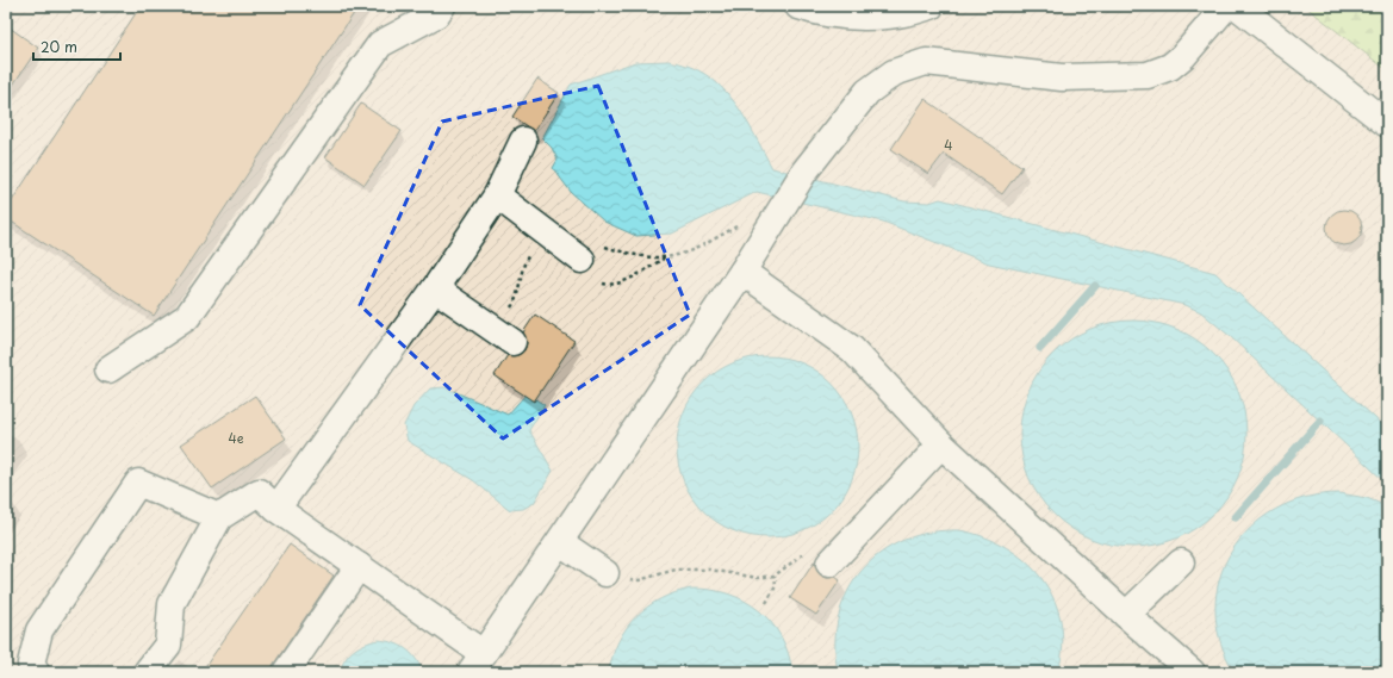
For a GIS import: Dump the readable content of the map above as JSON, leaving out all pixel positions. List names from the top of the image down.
{
  "house_numbers": ["4", "4e"],
  "scale_bar": "20 m"
}
